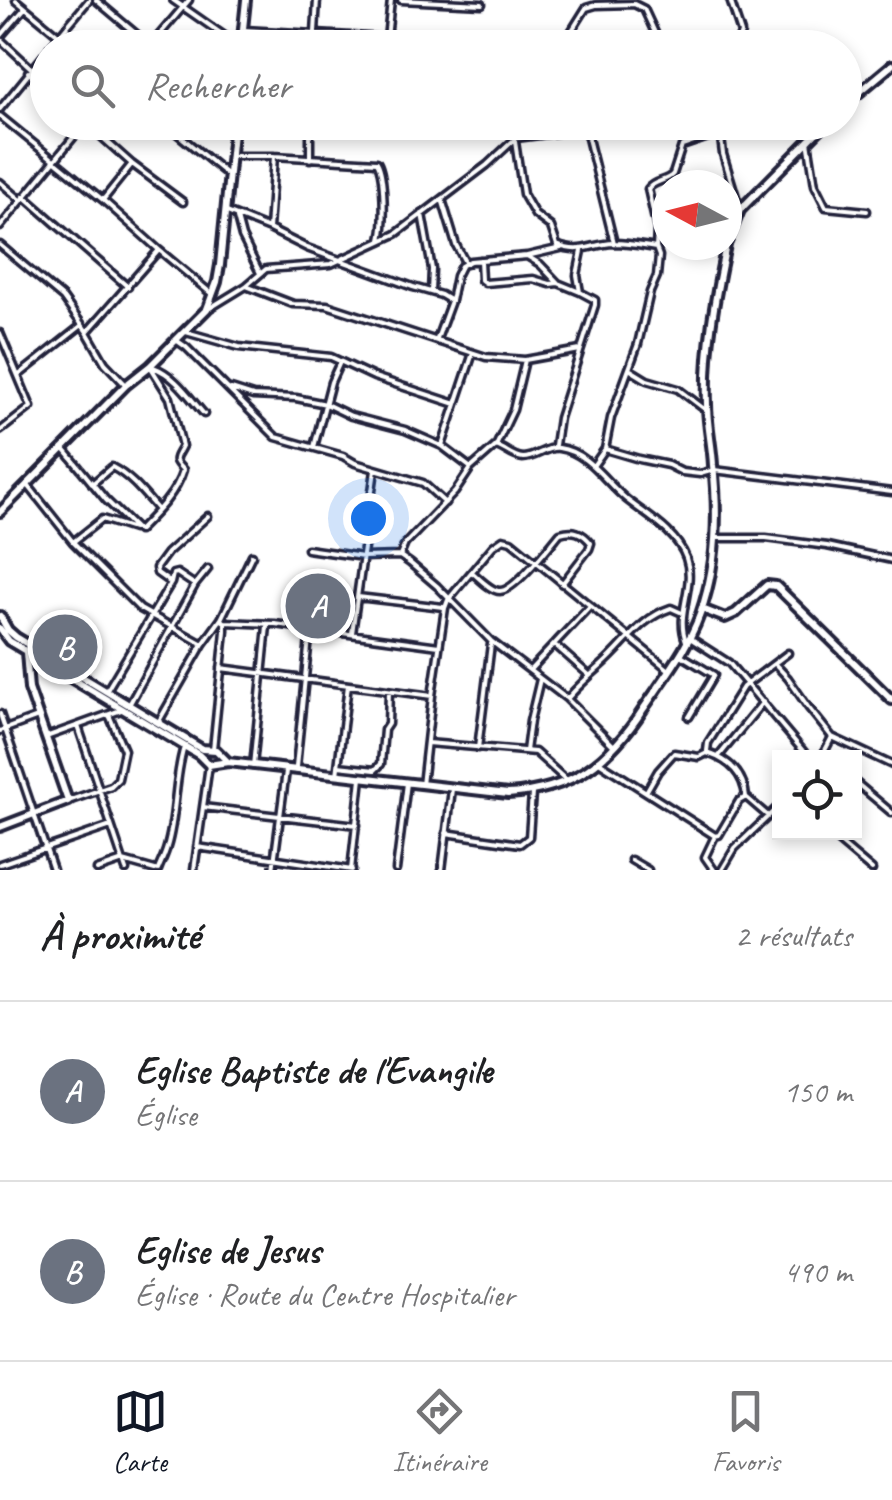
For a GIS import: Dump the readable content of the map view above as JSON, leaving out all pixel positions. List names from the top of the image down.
{
  "north": "left",
  "page": {
    "search": "Rechercher",
    "pins": ["A", "B"],
    "heading": ["À proximité", "2 résultats"],
    "list": [
      {
        "mark": "A",
        "name": "Eglise Baptiste de l'Evangile",
        "note": "Église",
        "value": "150 m"
      },
      {
        "mark": "B",
        "name": "Eglise de Jesus",
        "note": "Église · Route du Centre Hospitalier",
        "value": "490 m"
      }
    ],
    "nav": ["Carte", "Itinéraire", "Favoris"]
  }
}
